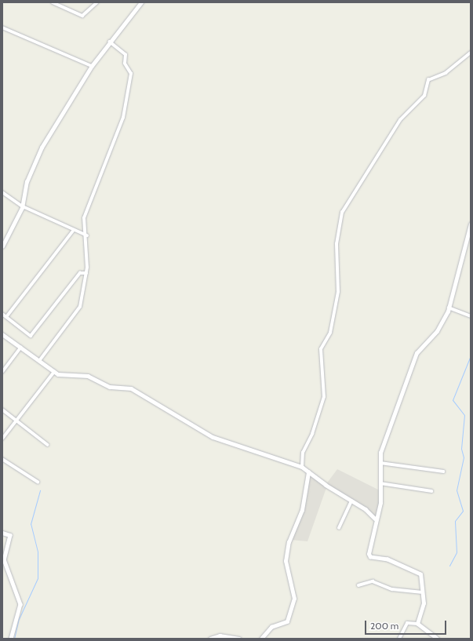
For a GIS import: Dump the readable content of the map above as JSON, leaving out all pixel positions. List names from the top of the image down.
{
  "scale_bar": "200 m"
}
